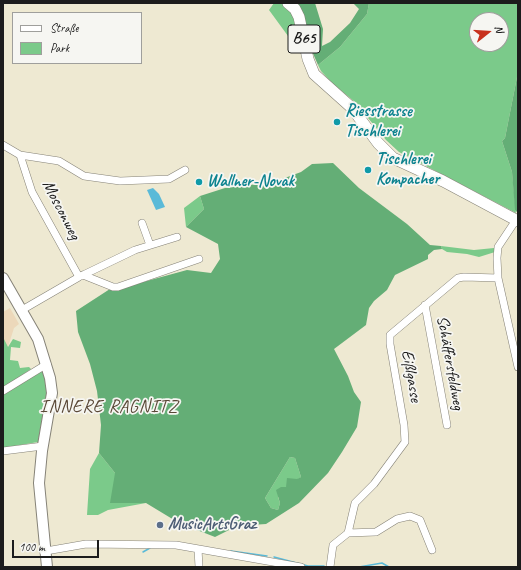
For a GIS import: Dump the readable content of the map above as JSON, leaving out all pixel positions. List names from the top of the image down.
{
  "streets": {
    "main road": ["B65"],
    "street": ["Mosconweg", "Schäffersfeldweg", "Eißlgasse"]
  },
  "crossings": [
    ["Schäffersfeldweg", "Eißlgasse"]
  ],
  "districts": ["INNERE RAGNITZ"],
  "places": [
    "Riesstrasse Tischlerei",
    "Tischlerei Kompacher",
    "Wallner-Novak",
    "MusicArtsGraz"
  ],
  "legend": ["Straße", "Park"],
  "scale_bar": "100 m",
  "north": "right"
}
